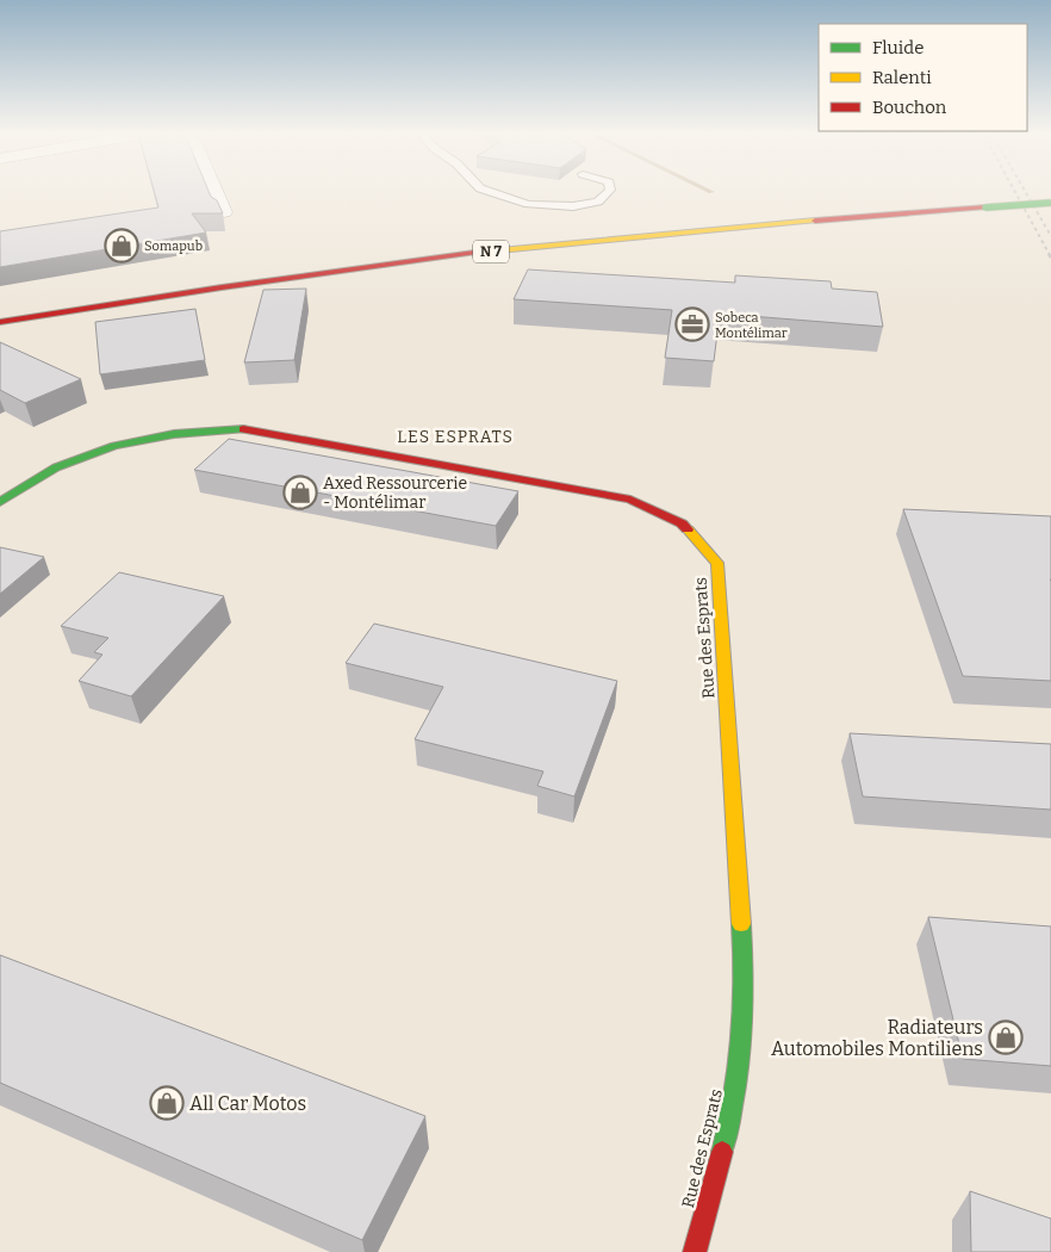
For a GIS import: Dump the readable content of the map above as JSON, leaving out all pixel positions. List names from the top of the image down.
{
  "streets": {
    "main road": ["N 7", "Rue des Esprats"]
  },
  "districts": ["LES ESPRATS"],
  "places": {
    "shop": [
      "Somapub",
      "Axed Ressourcerie - Montélimar",
      "Radiateurs Automobiles Montiliens",
      "All Car Motos"
    ],
    "office": ["Sobeca Montélimar"]
  },
  "legend": ["Fluide", "Ralenti", "Bouchon"]
}
